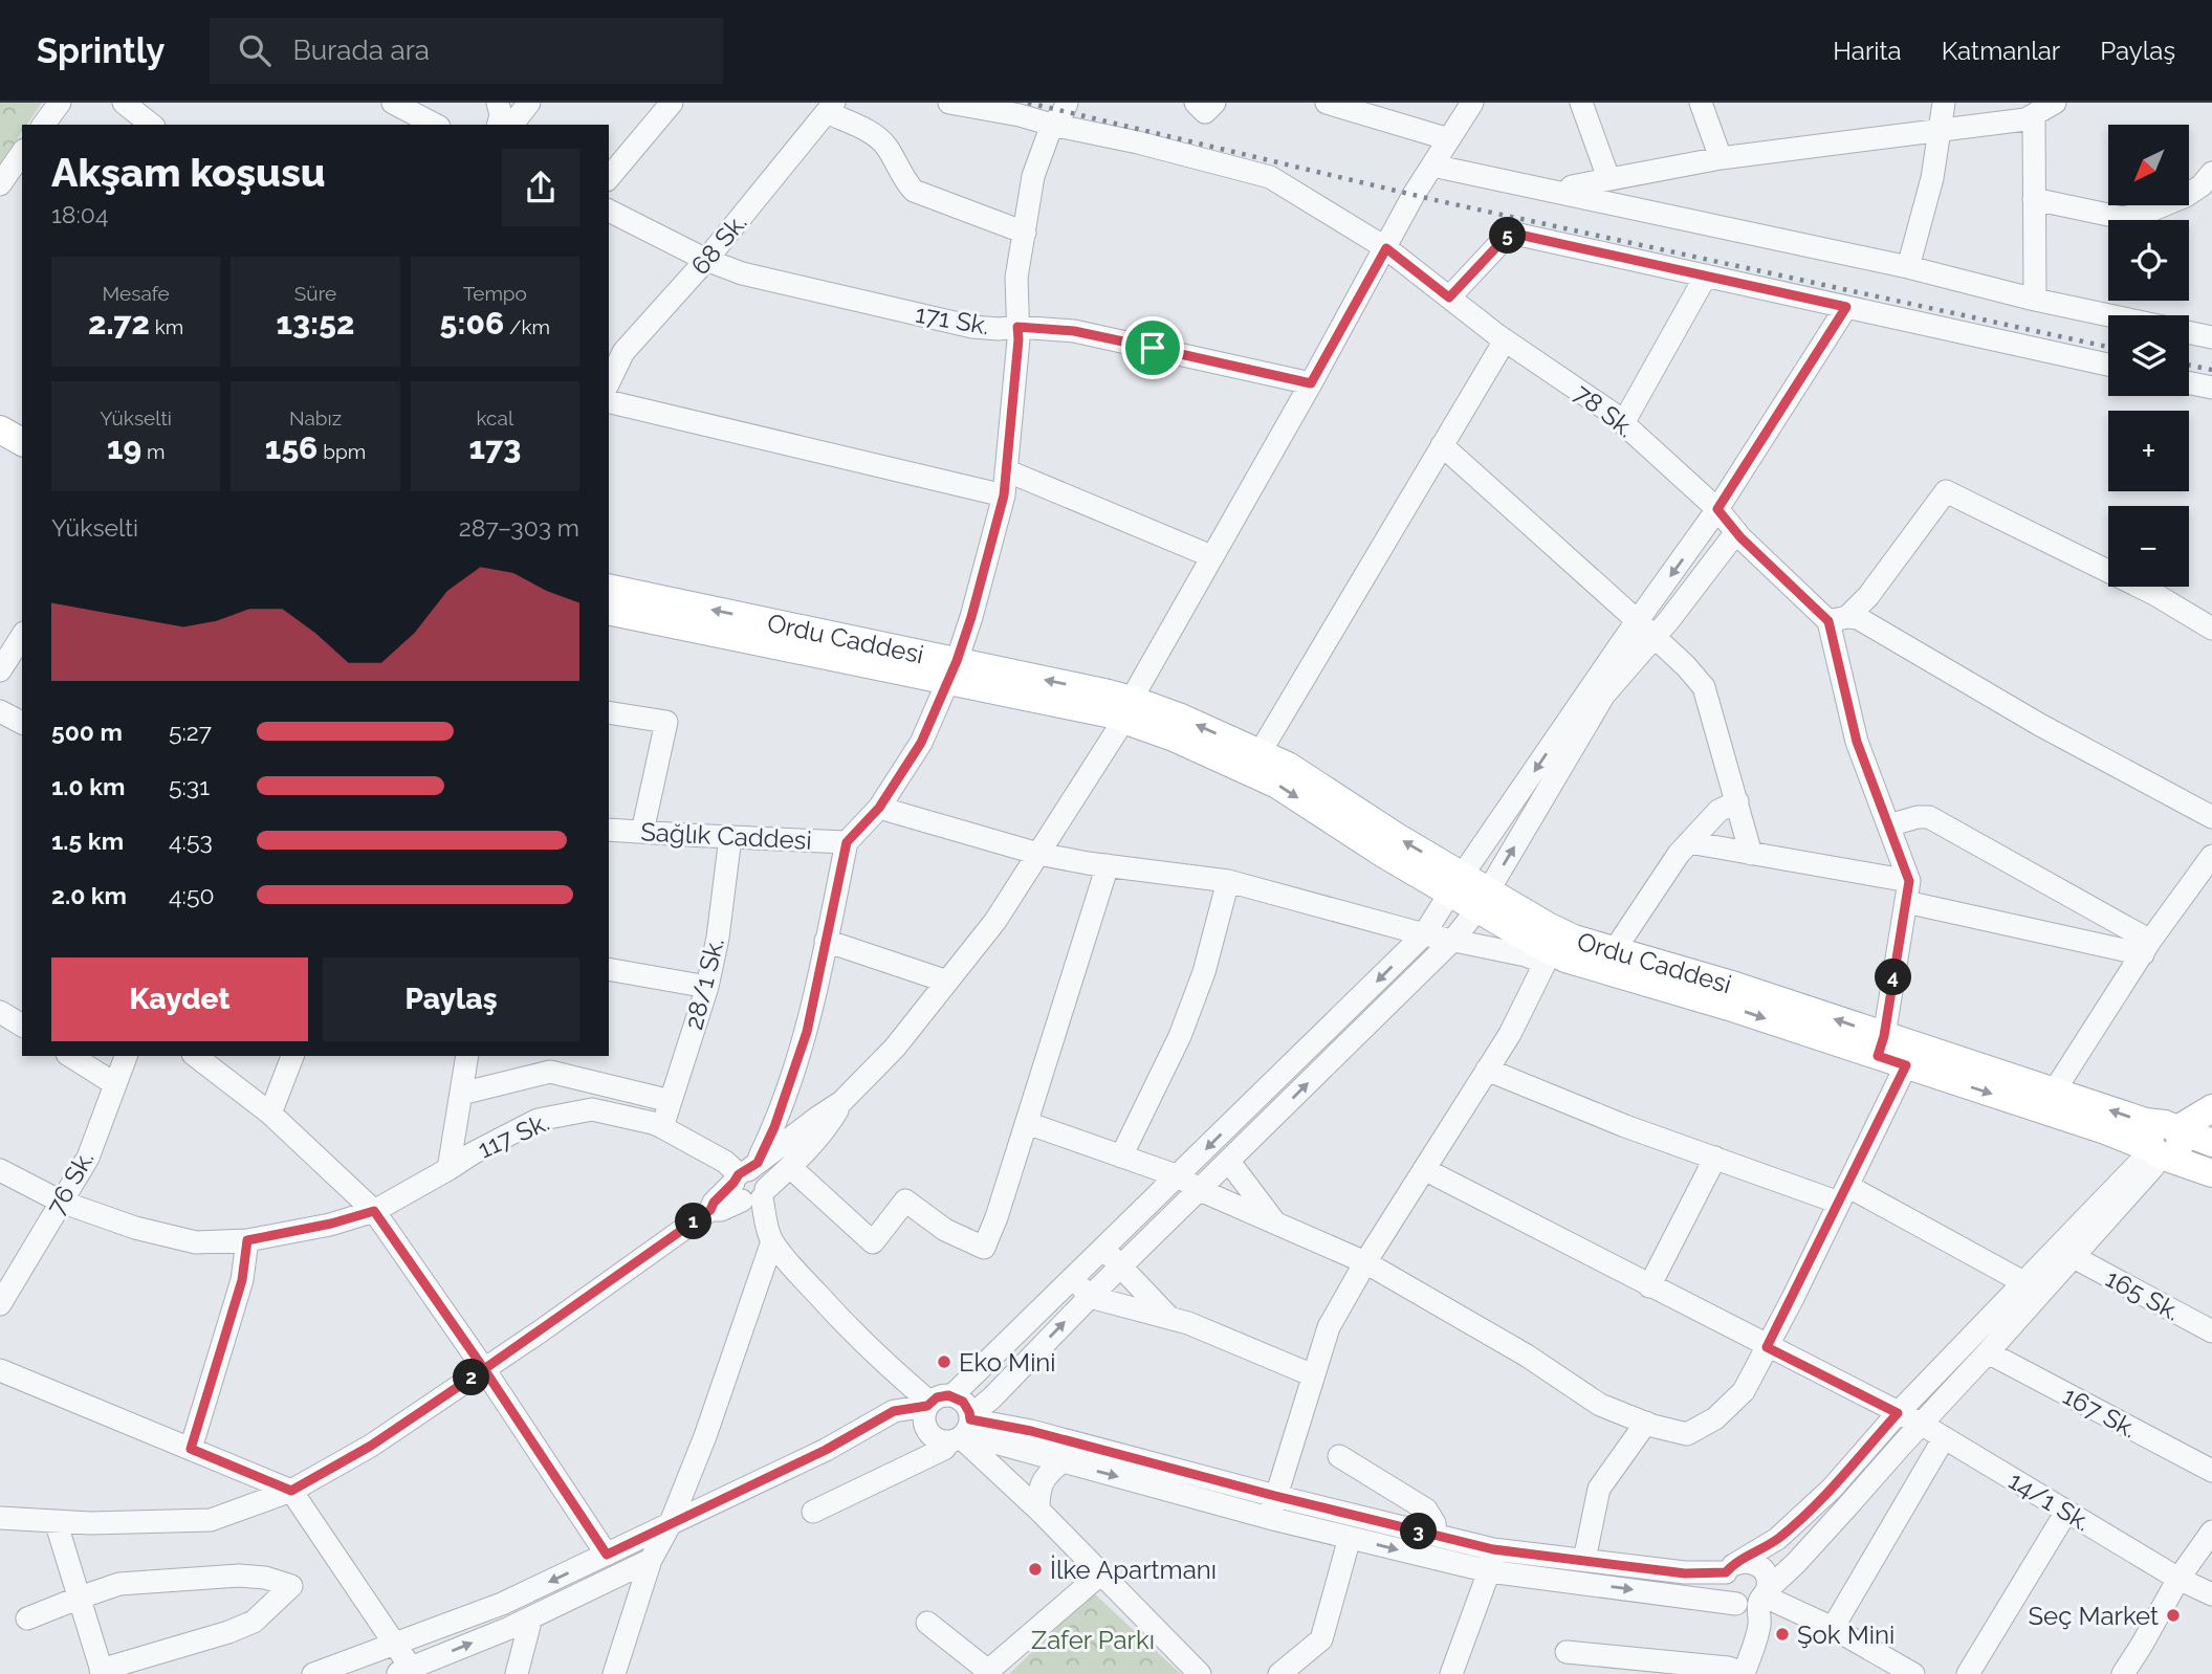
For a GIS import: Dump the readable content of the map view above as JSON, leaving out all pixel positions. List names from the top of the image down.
{
  "streets": {
    "main road": ["Ordu Caddesi"],
    "street": [
      "68 Sk.",
      "171 Sk.",
      "78 Sk.",
      "Sağlık Caddesi",
      "28/1 Sk.",
      "117 Sk.",
      "76 Sk.",
      "165 Sk.",
      "167 Sk.",
      "14/1 Sk."
    ]
  },
  "crossings": [
    ["68 Sk.", "171 Sk."],
    ["Sağlık Caddesi", "28/1 Sk."],
    ["28/1 Sk.", "117 Sk."],
    ["117 Sk.", "76 Sk."]
  ],
  "parks": ["Zafer Parkı"],
  "places": [
    "Eko Mini",
    "İlke Apartmanı",
    "Seç Market",
    "Şok Mini"
  ],
  "north": "bottom left",
  "page": {
    "header": "Sprintly",
    "search": "Burada ara",
    "nav": ["Harita", "Katmanlar", "Paylaş"],
    "map_buttons": ["+", "−"],
    "heading": ["Akşam koşusu", "18:04"],
    "pins": [
      "5",
      "4",
      "1",
      "2",
      "3"
    ],
    "stats": [
      ["Mesafe", "2.72 km"],
      ["Süre", "13:52"],
      ["Tempo", "5:06 /km"],
      ["Yükselti", "19 m"],
      ["Nabız", "156 bpm"],
      ["kcal", "173"]
    ],
    "chart": ["Yükselti", "287–303 m"],
    "list": [
      {
        "name": "500 m",
        "note": "5:27"
      },
      {
        "name": "1.0 km",
        "note": "5:31"
      },
      {
        "name": "1.5 km",
        "note": "4:53"
      },
      {
        "name": "2.0 km",
        "note": "4:50"
      }
    ],
    "buttons": ["Kaydet", "Paylaş"]
  }
}
